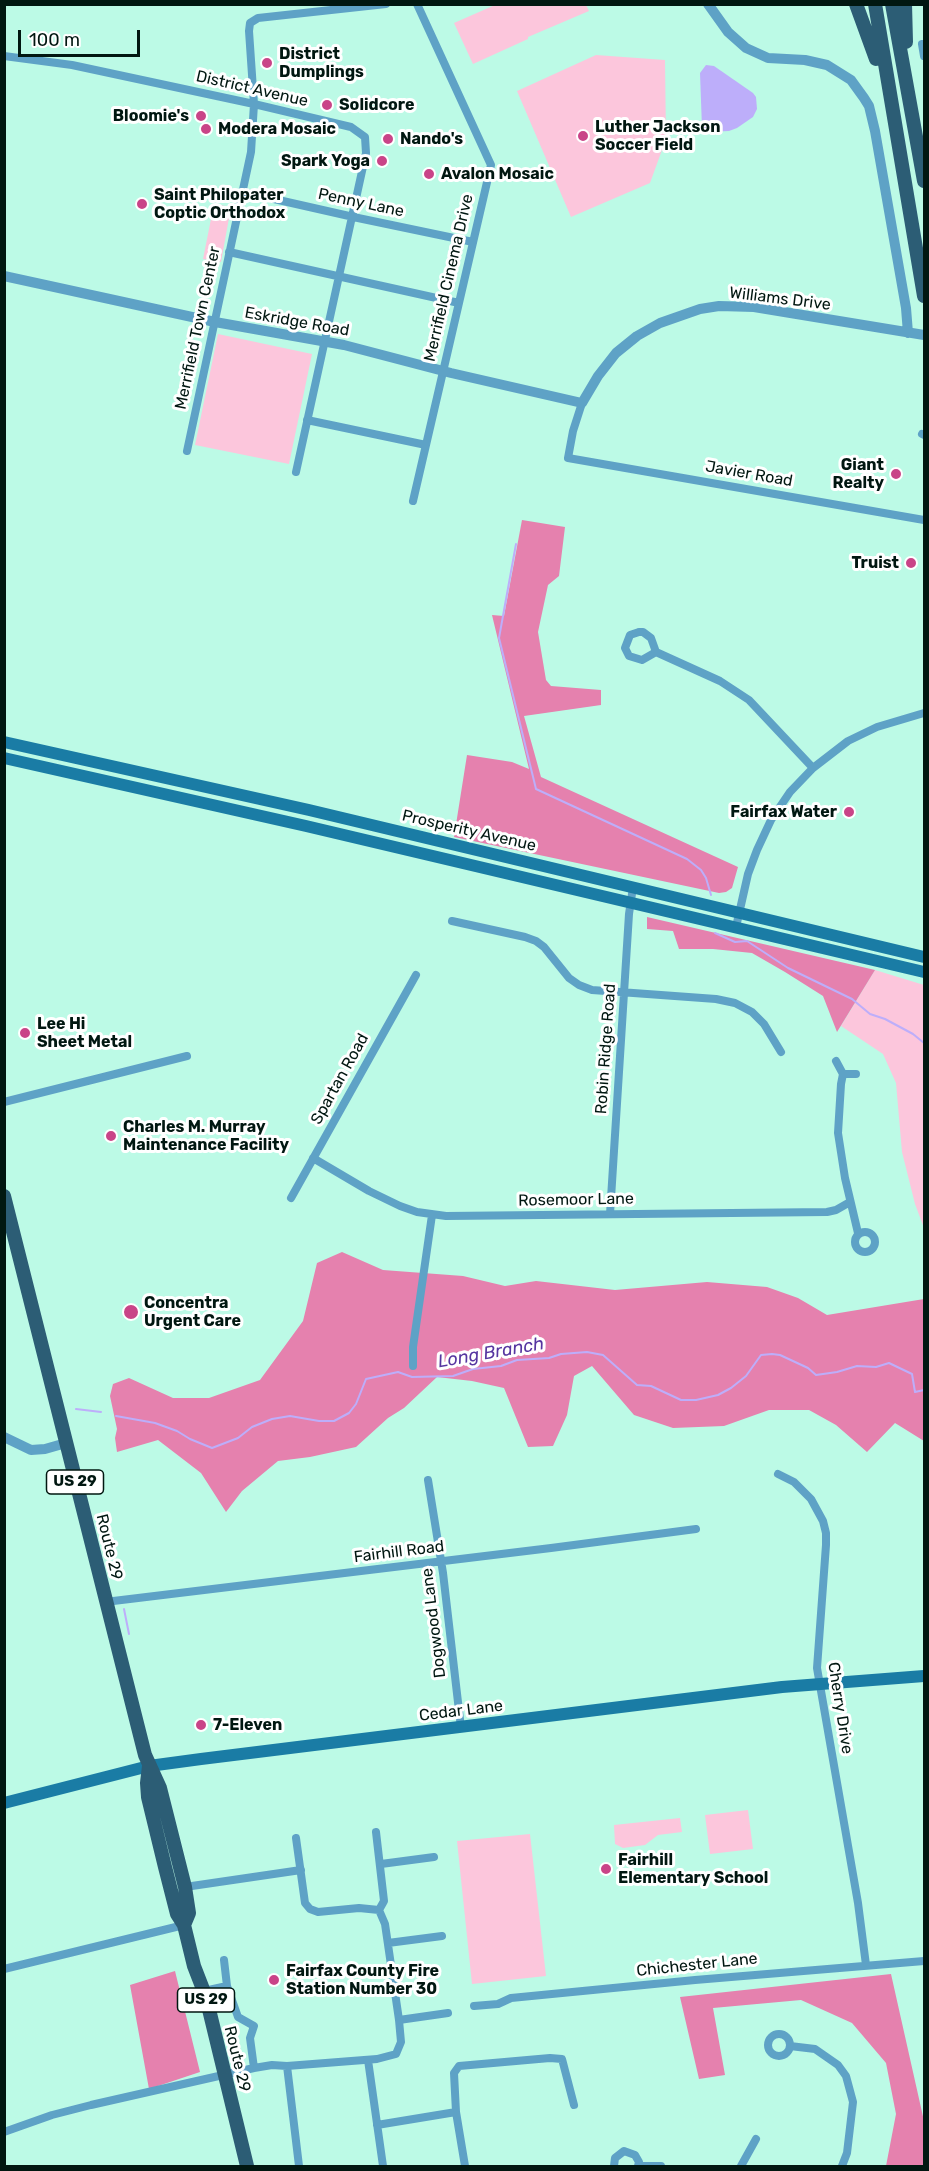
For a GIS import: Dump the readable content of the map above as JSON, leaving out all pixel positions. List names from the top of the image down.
{
  "streets": {
    "main road": [
      "Prosperity Avenue",
      "US 29",
      "Route 29",
      "Cedar Lane"
    ],
    "street": [
      "District Avenue",
      "Penny Lane",
      "Merrifield Cinema Drive",
      "Williams Drive",
      "Eskridge Road",
      "Merrifield Town Center",
      "Javier Road",
      "Robin Ridge Road",
      "Spartan Road",
      "Rosemoor Lane",
      "Fairhill Road",
      "Dogwood Lane",
      "Cherry Drive",
      "Chichester Lane"
    ]
  },
  "crossings": [
    ["District Avenue", "Penny Lane"],
    ["District Avenue", "Eskridge Road"],
    ["District Avenue", "Merrifield Town Center"],
    ["Penny Lane", "Merrifield Cinema Drive"],
    ["Penny Lane", "Merrifield Town Center"],
    ["Merrifield Cinema Drive", "Eskridge Road"],
    ["Williams Drive", "Eskridge Road"],
    ["Williams Drive", "Javier Road"],
    ["Eskridge Road", "Merrifield Town Center"],
    ["Prosperity Avenue", "Robin Ridge Road"],
    ["Robin Ridge Road", "Rosemoor Lane"],
    ["Spartan Road", "Rosemoor Lane"],
    ["Route 29", "Fairhill Road"],
    ["Route 29", "Cedar Lane"],
    ["Fairhill Road", "Dogwood Lane"],
    ["Dogwood Lane", "Cedar Lane"],
    ["Cherry Drive", "Cedar Lane"],
    ["Cherry Drive", "Chichester Lane"]
  ],
  "water": ["Long Branch"],
  "places": [
    "District Dumplings",
    "Solidcore",
    "Bloomie's",
    "Modera Mosaic",
    "Luther Jackson Soccer Field",
    "Nando's",
    "Spark Yoga",
    "Avalon Mosaic",
    "Saint Philopater Coptic Orthodox",
    "Giant Realty",
    "Truist",
    "Fairfax Water",
    "Lee Hi Sheet Metal",
    "Charles M. Murray Maintenance Facility",
    "Concentra Urgent Care",
    "7-Eleven",
    "Fairhill Elementary School",
    "Fairfax County Fire Station Number 30"
  ],
  "scale_bar": "100 m"
}
